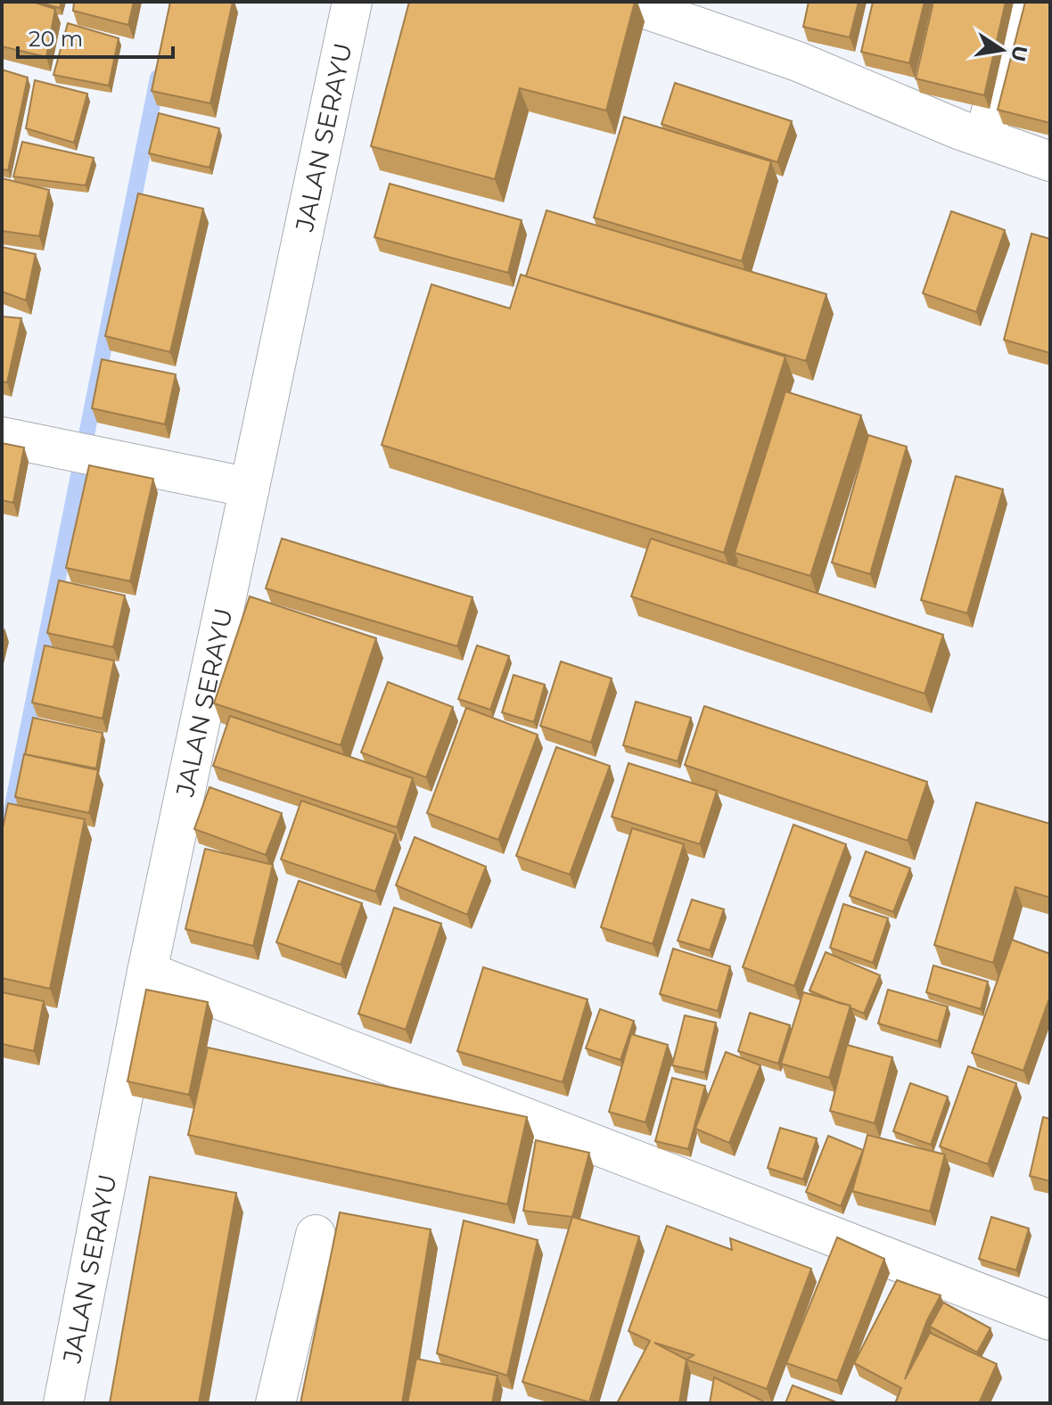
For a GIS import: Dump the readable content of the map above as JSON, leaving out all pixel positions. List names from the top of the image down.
{
  "streets": {
    "street": ["JALAN SERAYU"]
  },
  "scale_bar": "20 m",
  "north": "right"
}
